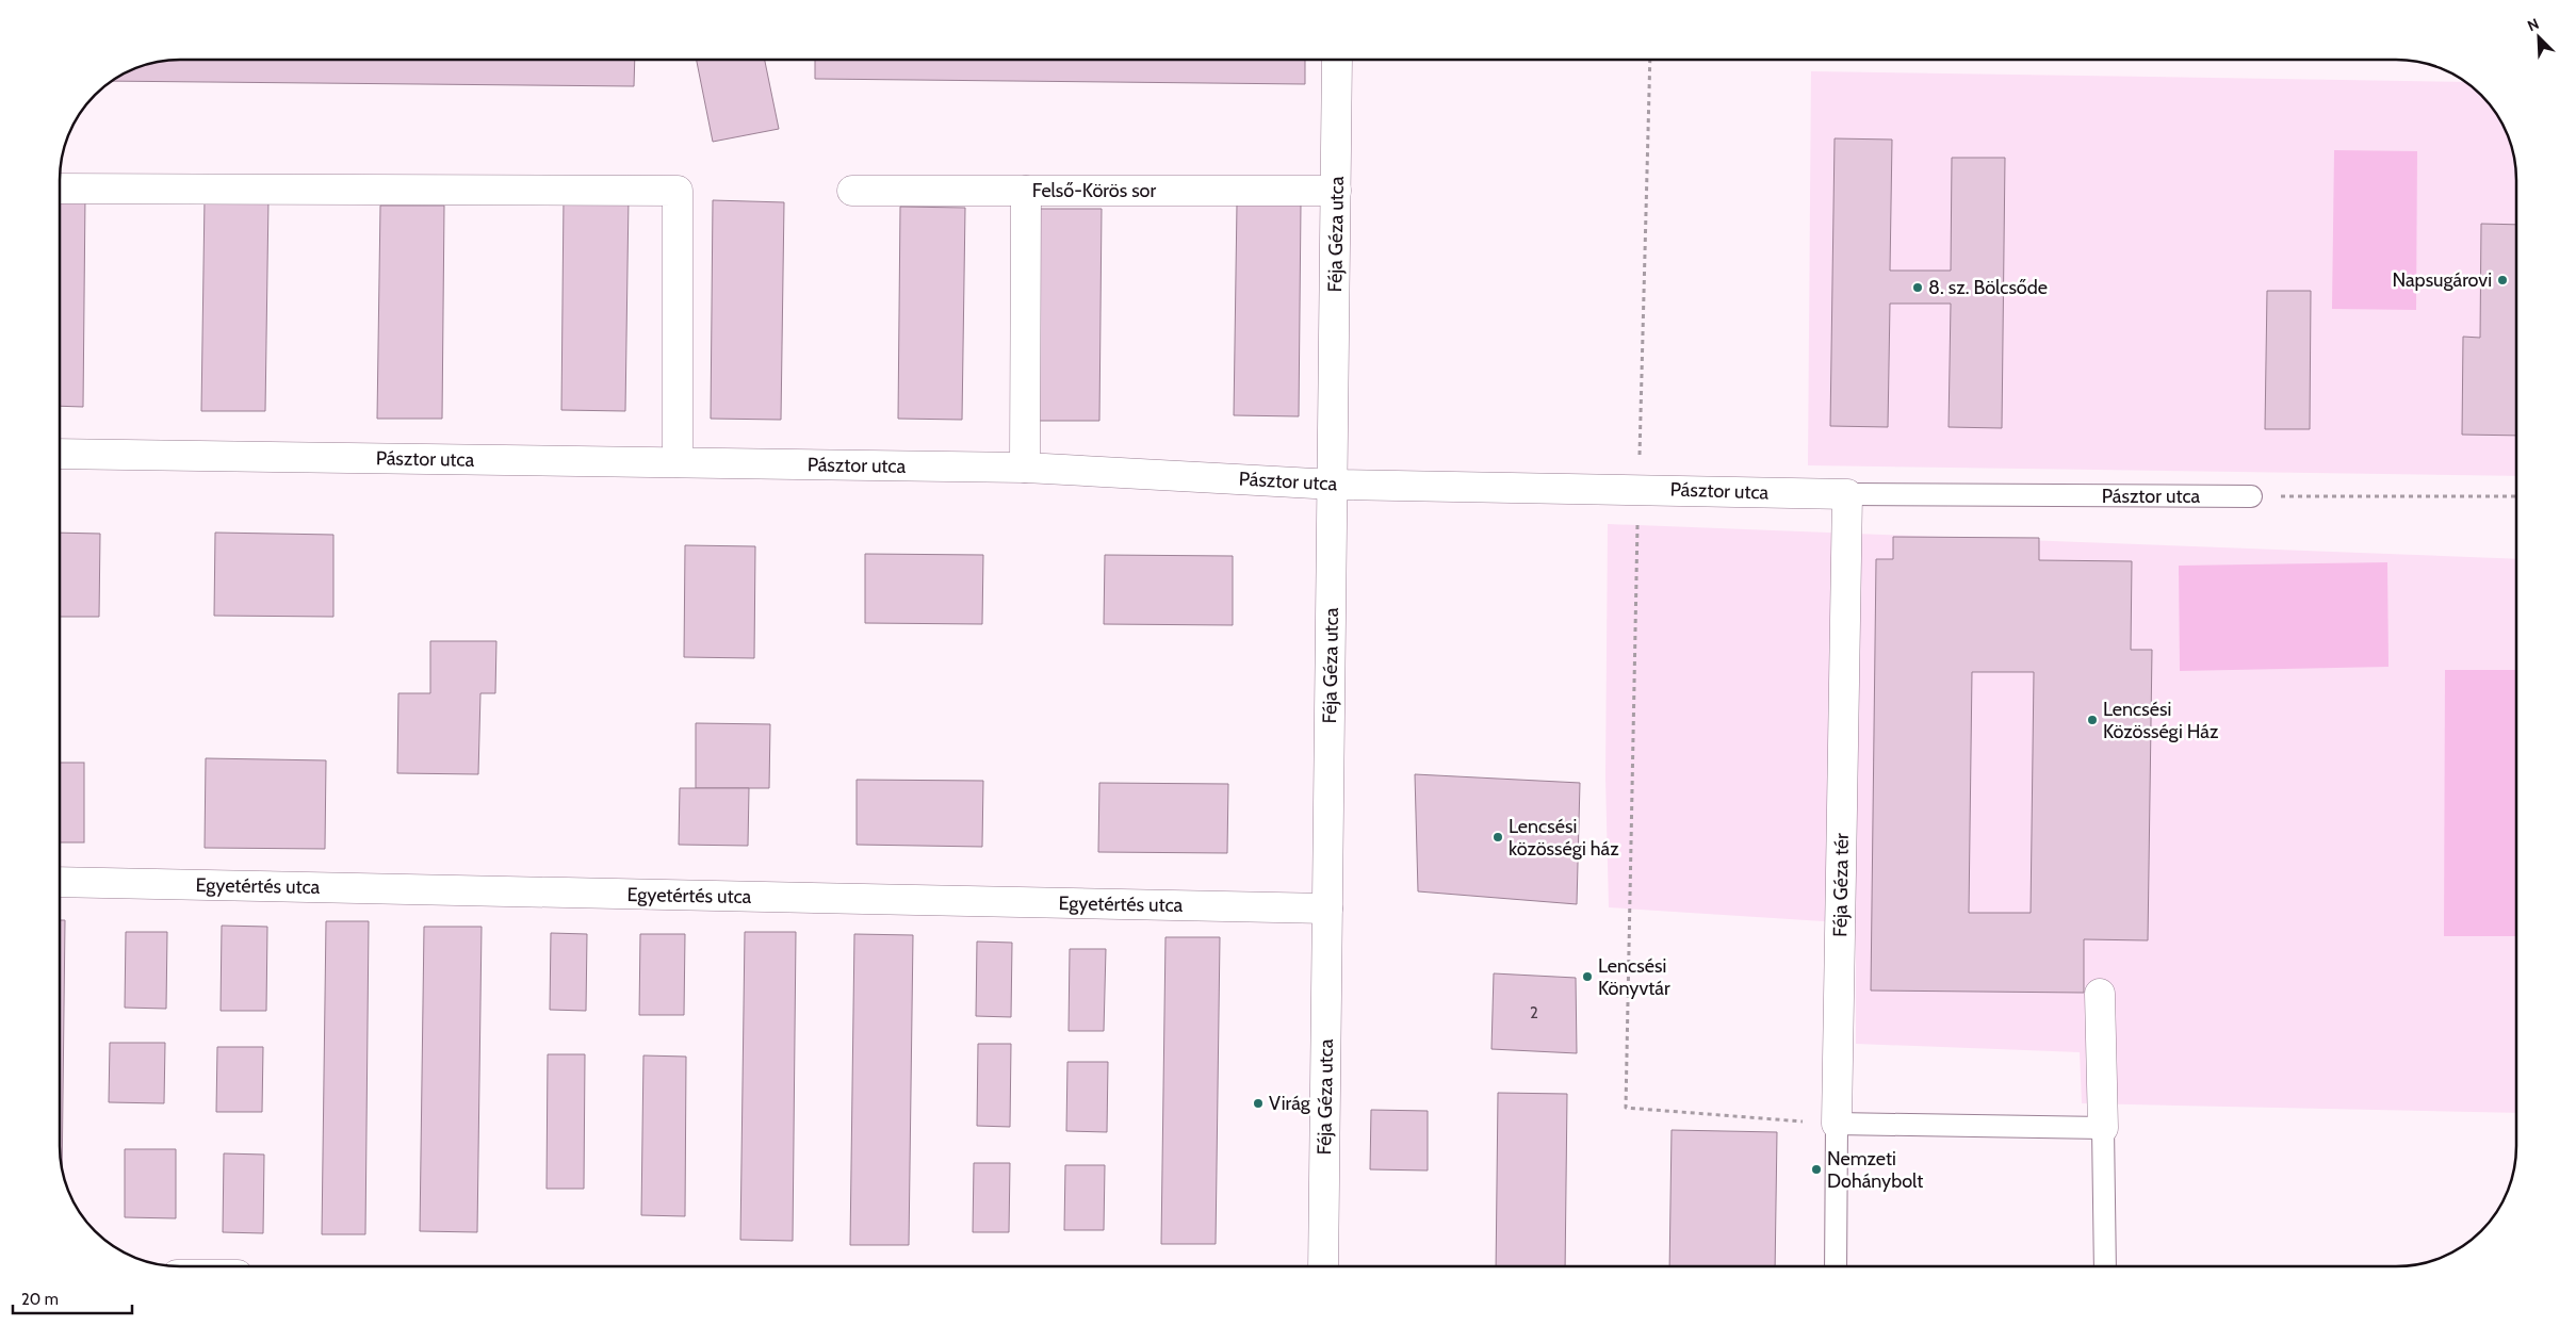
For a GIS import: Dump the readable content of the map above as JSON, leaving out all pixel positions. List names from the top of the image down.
{
  "streets": {
    "street": [
      "Felső-Körös sor",
      "Féja Géza utca",
      "Pásztor utca",
      "Féja Géza tér",
      "Egyetértés utca"
    ]
  },
  "crossings": [
    ["Felső-Körös sor", "Féja Géza utca"],
    ["Féja Géza utca", "Pásztor utca"],
    ["Féja Géza utca", "Egyetértés utca"],
    ["Pásztor utca", "Féja Géza tér"]
  ],
  "places": [
    "Napsugárovi",
    "8. sz. Bölcsőde",
    "Lencsési Közösségi Ház",
    "Lencsési közösségi ház",
    "Lencsési Könyvtár",
    "Virág",
    "Nemzeti Dohánybolt"
  ],
  "house_numbers": ["2"],
  "scale_bar": "20 m",
  "north": "top left"
}
